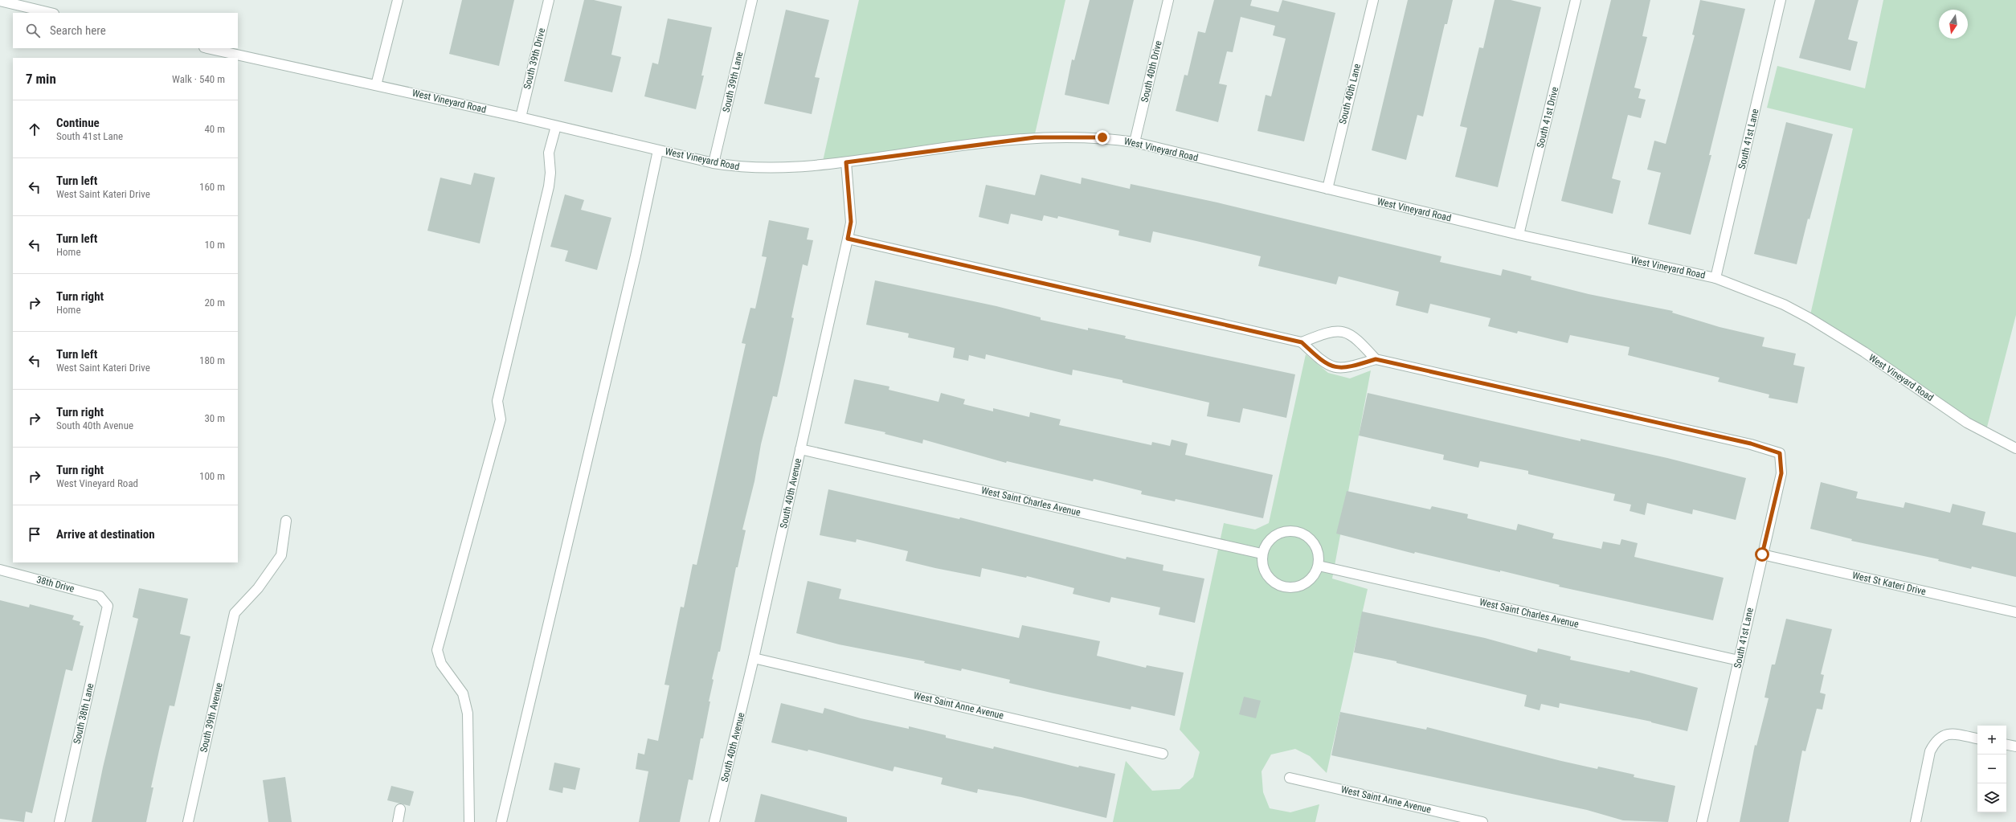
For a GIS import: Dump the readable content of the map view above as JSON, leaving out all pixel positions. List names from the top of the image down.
{
  "streets": {
    "street": [
      "South 39th Drive",
      "South 40th Drive",
      "South 39th Lane",
      "South 40th Lane",
      "West Vineyard Road",
      "South 41st Drive",
      "South 41st Lane",
      "South 40th Avenue",
      "West Saint Charles Avenue",
      "West St Kateri Drive",
      "38th Drive",
      "West Saint Anne Avenue",
      "South 38th Lane",
      "South 39th Avenue"
    ]
  },
  "crossings": [
    ["South 39th Drive", "West Vineyard Road"],
    ["South 40th Drive", "West Vineyard Road"],
    ["South 39th Lane", "West Vineyard Road"],
    ["South 40th Lane", "West Vineyard Road"],
    ["West Vineyard Road", "South 41st Drive"],
    ["West Vineyard Road", "South 41st Lane"],
    ["West Vineyard Road", "South 40th Avenue"],
    ["South 41st Lane", "West Saint Charles Avenue"],
    ["South 41st Lane", "West St Kateri Drive"],
    ["South 40th Avenue", "West Saint Charles Avenue"],
    ["South 40th Avenue", "West Saint Anne Avenue"],
    ["38th Drive", "South 38th Lane"]
  ],
  "north": "bottom",
  "page": {
    "search": "Search here",
    "heading": ["7 min", "Walk · 540 m"],
    "list": [
      ["Continue", "South 41st Lane", "40 m"],
      ["Turn left", "West Saint Kateri Drive", "160 m"],
      ["Turn left", "Home", "10 m"],
      ["Turn right", "Home", "20 m"],
      ["Turn left", "West Saint Kateri Drive", "180 m"],
      ["Turn right", "South 40th Avenue", "30 m"],
      ["Turn right", "West Vineyard Road", "100 m"],
      "Arrive at destination"
    ],
    "map_buttons": ["+", "−"]
  }
}
